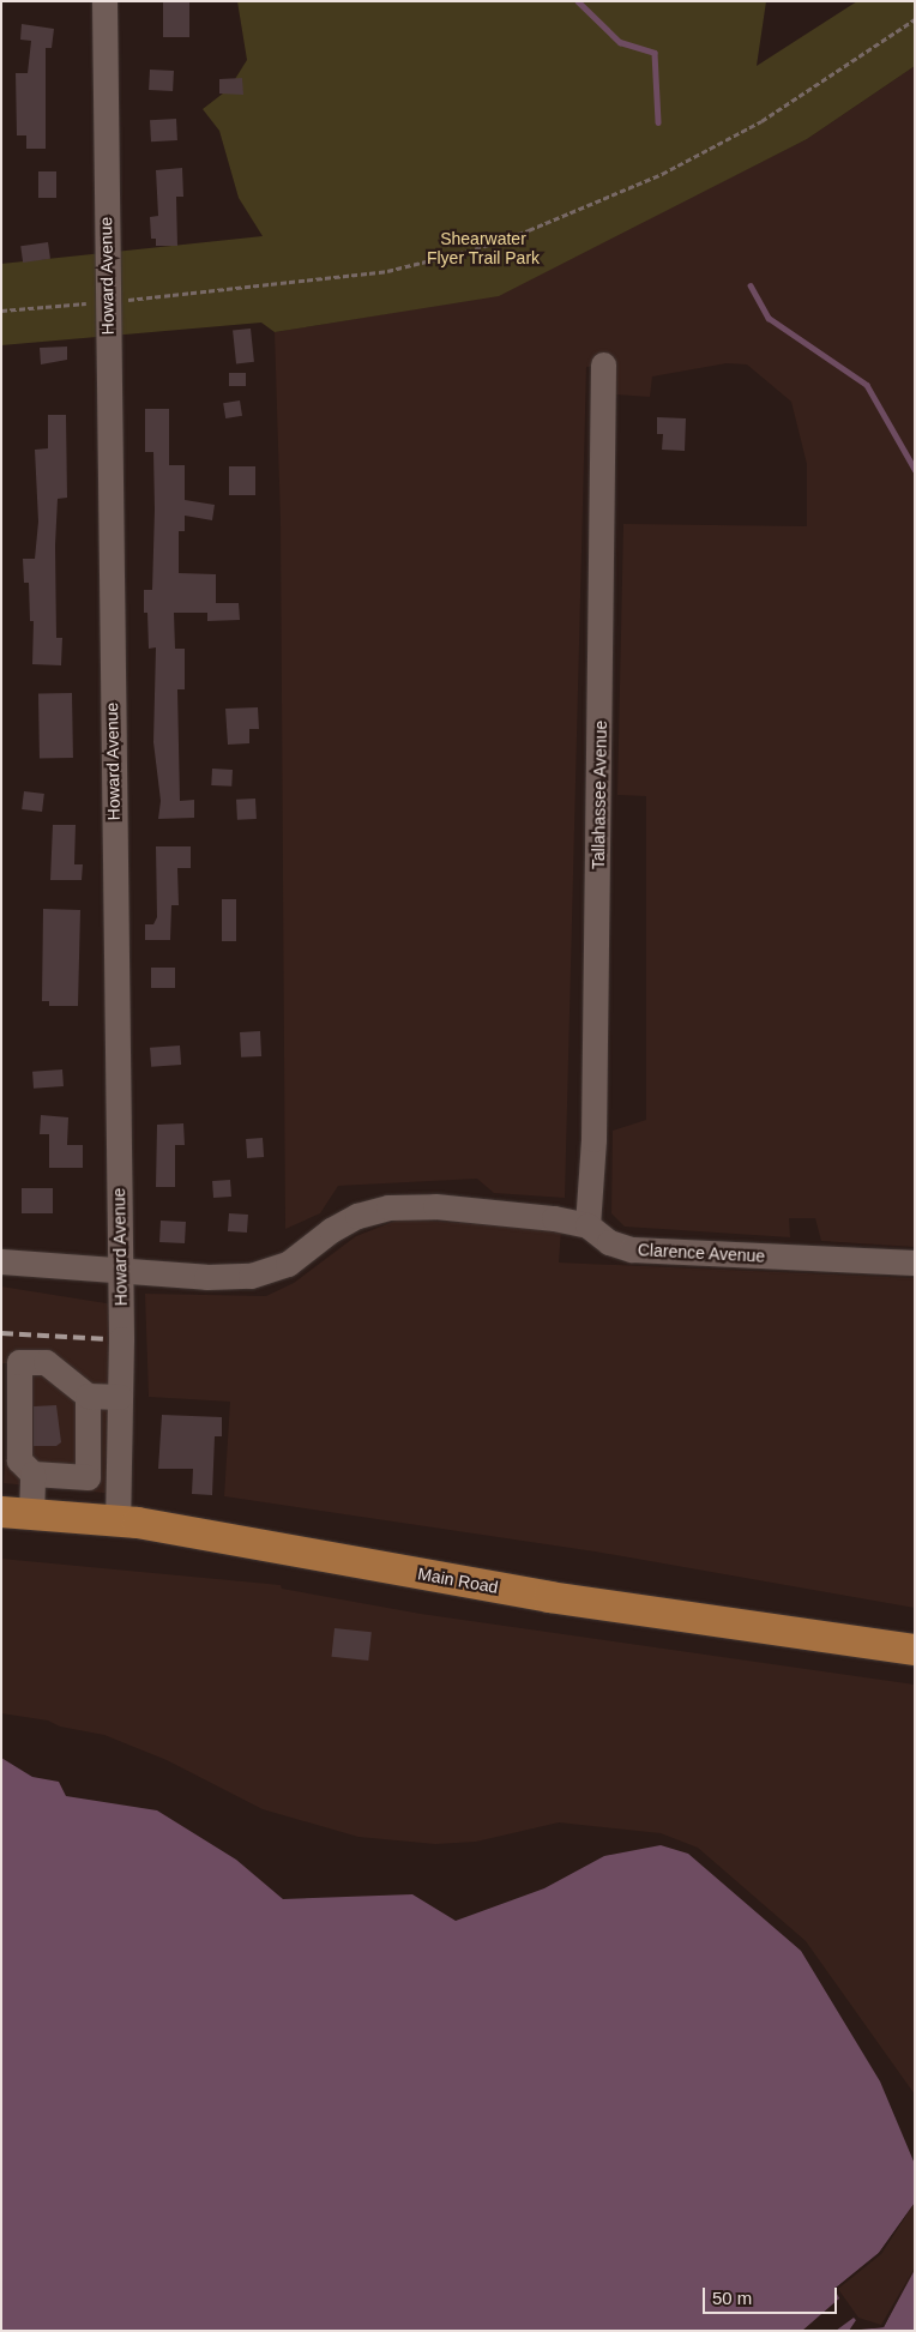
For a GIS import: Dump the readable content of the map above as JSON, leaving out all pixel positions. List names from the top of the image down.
{
  "streets": {
    "main road": ["Main Road"],
    "street": ["Howard Avenue", "Tallahassee Avenue", "Clarence Avenue"]
  },
  "crossings": [
    ["Howard Avenue", "Clarence Avenue"],
    ["Howard Avenue", "Main Road"],
    ["Tallahassee Avenue", "Clarence Avenue"]
  ],
  "parks": ["Shearwater Flyer Trail Park"],
  "scale_bar": "50 m"
}
